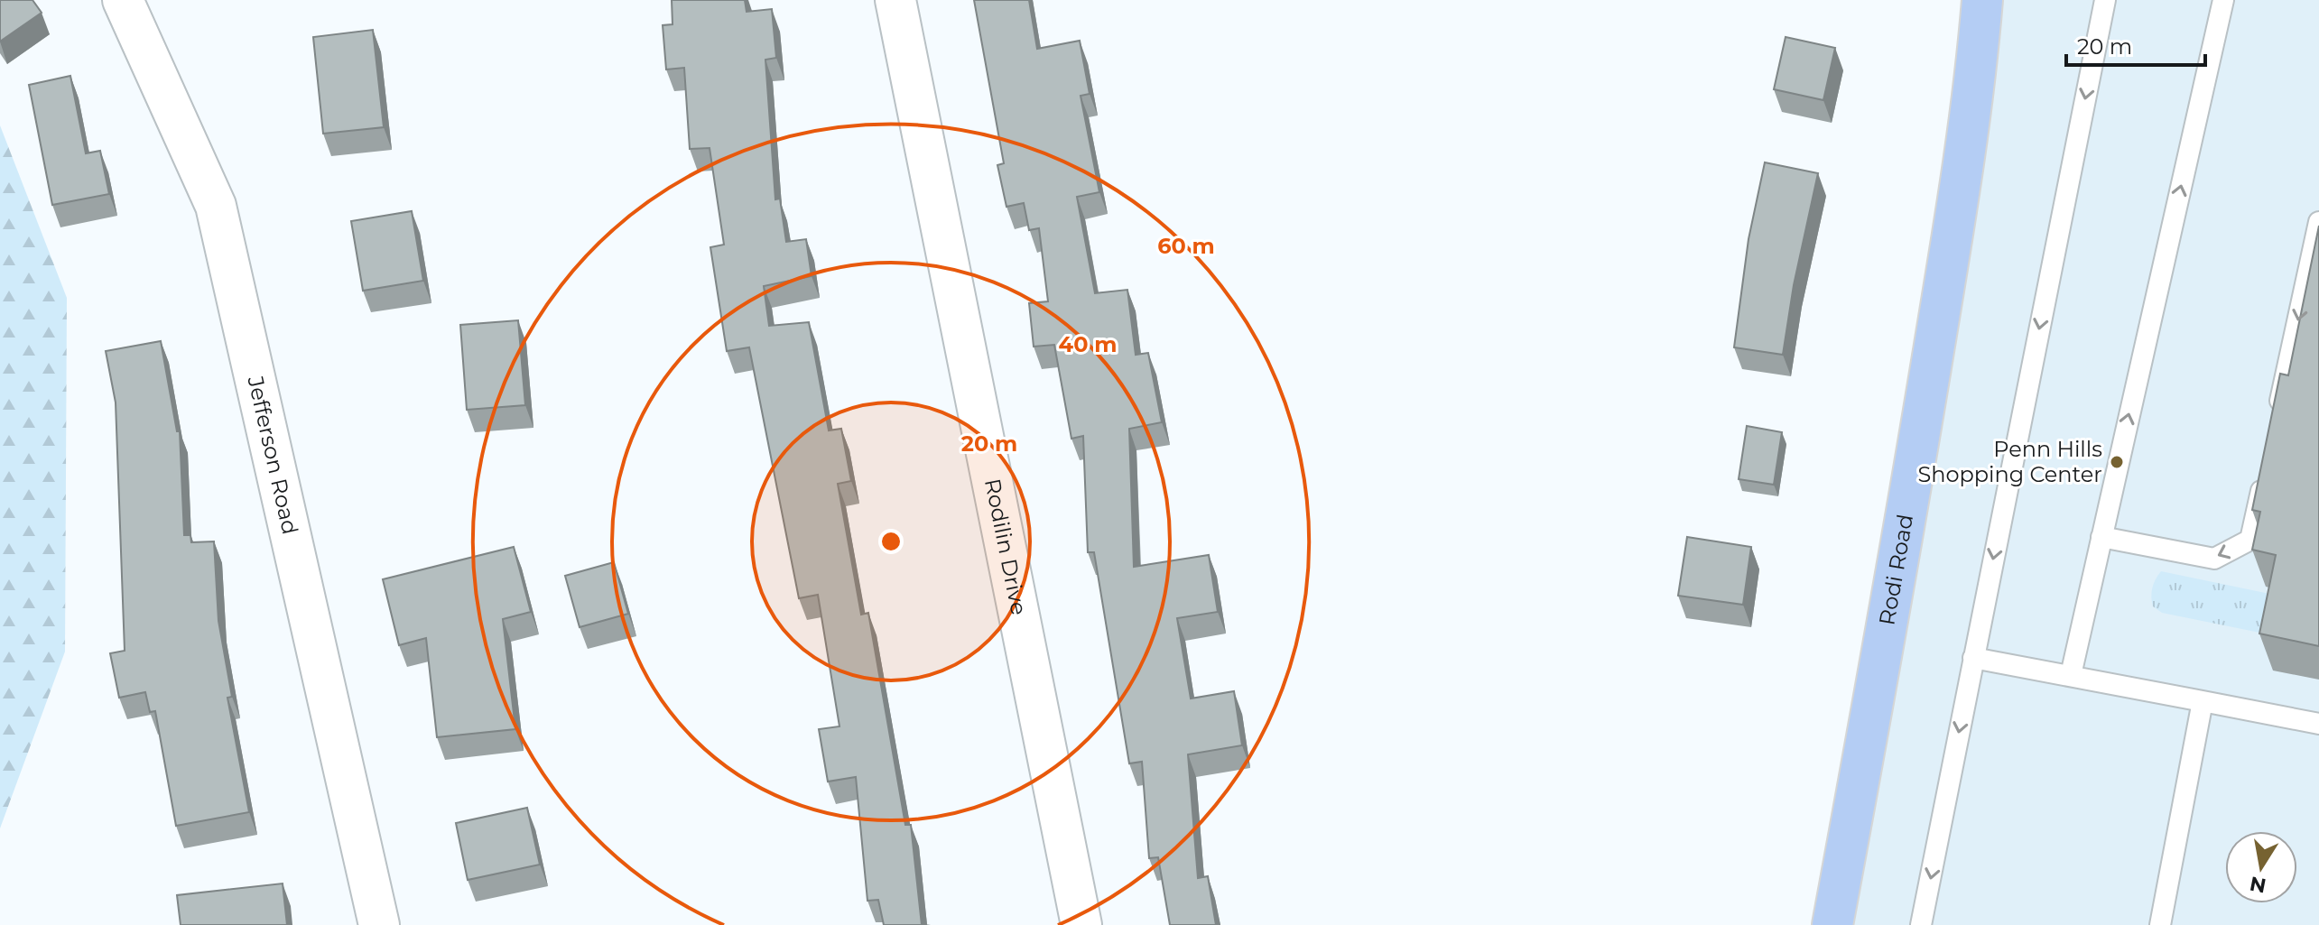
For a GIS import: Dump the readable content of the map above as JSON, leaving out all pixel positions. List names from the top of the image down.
{
  "streets": {
    "main road": ["Rodi Road"],
    "street": ["Jefferson Road", "Rodilin Drive"]
  },
  "places": ["Penn Hills Shopping Center"],
  "scale_bar": "20 m",
  "north": "bottom",
  "rings": ["60 m", "40 m", "20 m"]
}
